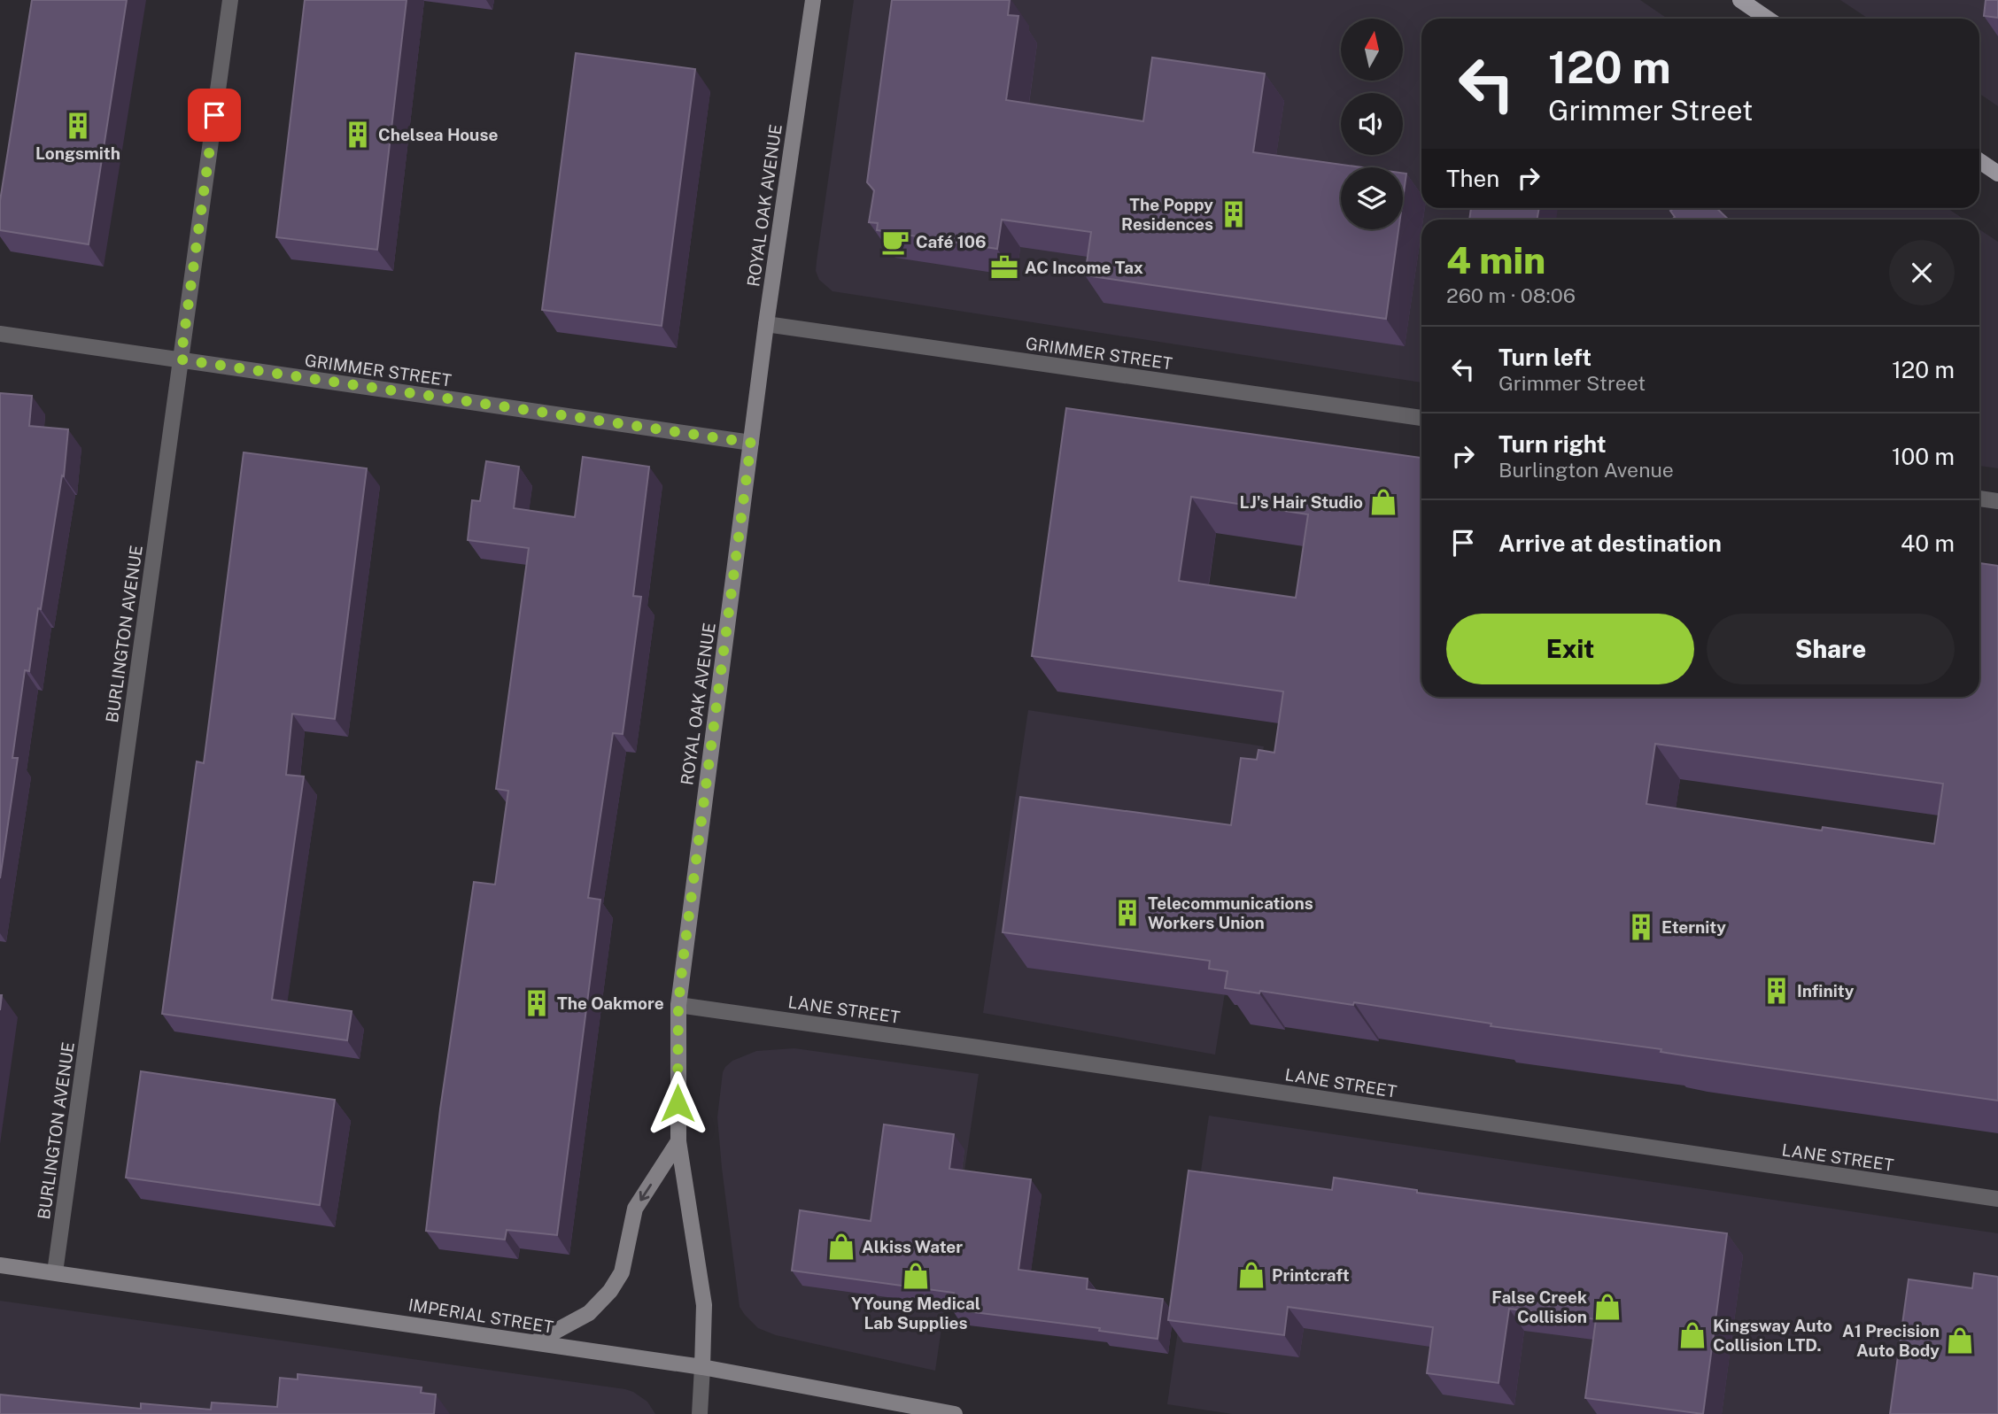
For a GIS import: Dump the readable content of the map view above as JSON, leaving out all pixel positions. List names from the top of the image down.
{
  "streets": {
    "main road": ["ROYAL OAK AVENUE", "IMPERIAL STREET"],
    "street": ["GRIMMER STREET", "BURLINGTON AVENUE", "LANE STREET"]
  },
  "crossings": [
    ["ROYAL OAK AVENUE", "GRIMMER STREET"],
    ["ROYAL OAK AVENUE", "LANE STREET"],
    ["ROYAL OAK AVENUE", "IMPERIAL STREET"],
    ["GRIMMER STREET", "BURLINGTON AVENUE"],
    ["BURLINGTON AVENUE", "IMPERIAL STREET"]
  ],
  "places": {
    "building": [
      "Longsmith",
      "Chelsea House",
      "The Poppy Residences",
      "Telecommunications Workers Union",
      "Eternity",
      "Infinity",
      "The Oakmore"
    ],
    "cafe": ["Café 106"],
    "office": ["AC Income Tax"],
    "shop": [
      "LJ's Hair Studio",
      "Alkiss Water",
      "Printcraft",
      "YYoung Medical Lab Supplies",
      "False Creek Collision",
      "Kingsway Auto Collision LTD.",
      "A1 Precision Auto Body"
    ]
  },
  "north": "top",
  "page": {
    "turn": ["120 m", "Grimmer Street"],
    "then": "Then",
    "heading": ["4 min", "260 m · 08:06"],
    "list": [
      {
        "name": "Turn left",
        "note": "Grimmer Street",
        "value": "120 m"
      },
      {
        "name": "Turn right",
        "note": "Burlington Avenue",
        "value": "100 m"
      },
      {
        "name": "Arrive at destination",
        "value": "40 m"
      }
    ],
    "buttons": ["Exit", "Share"]
  }
}
